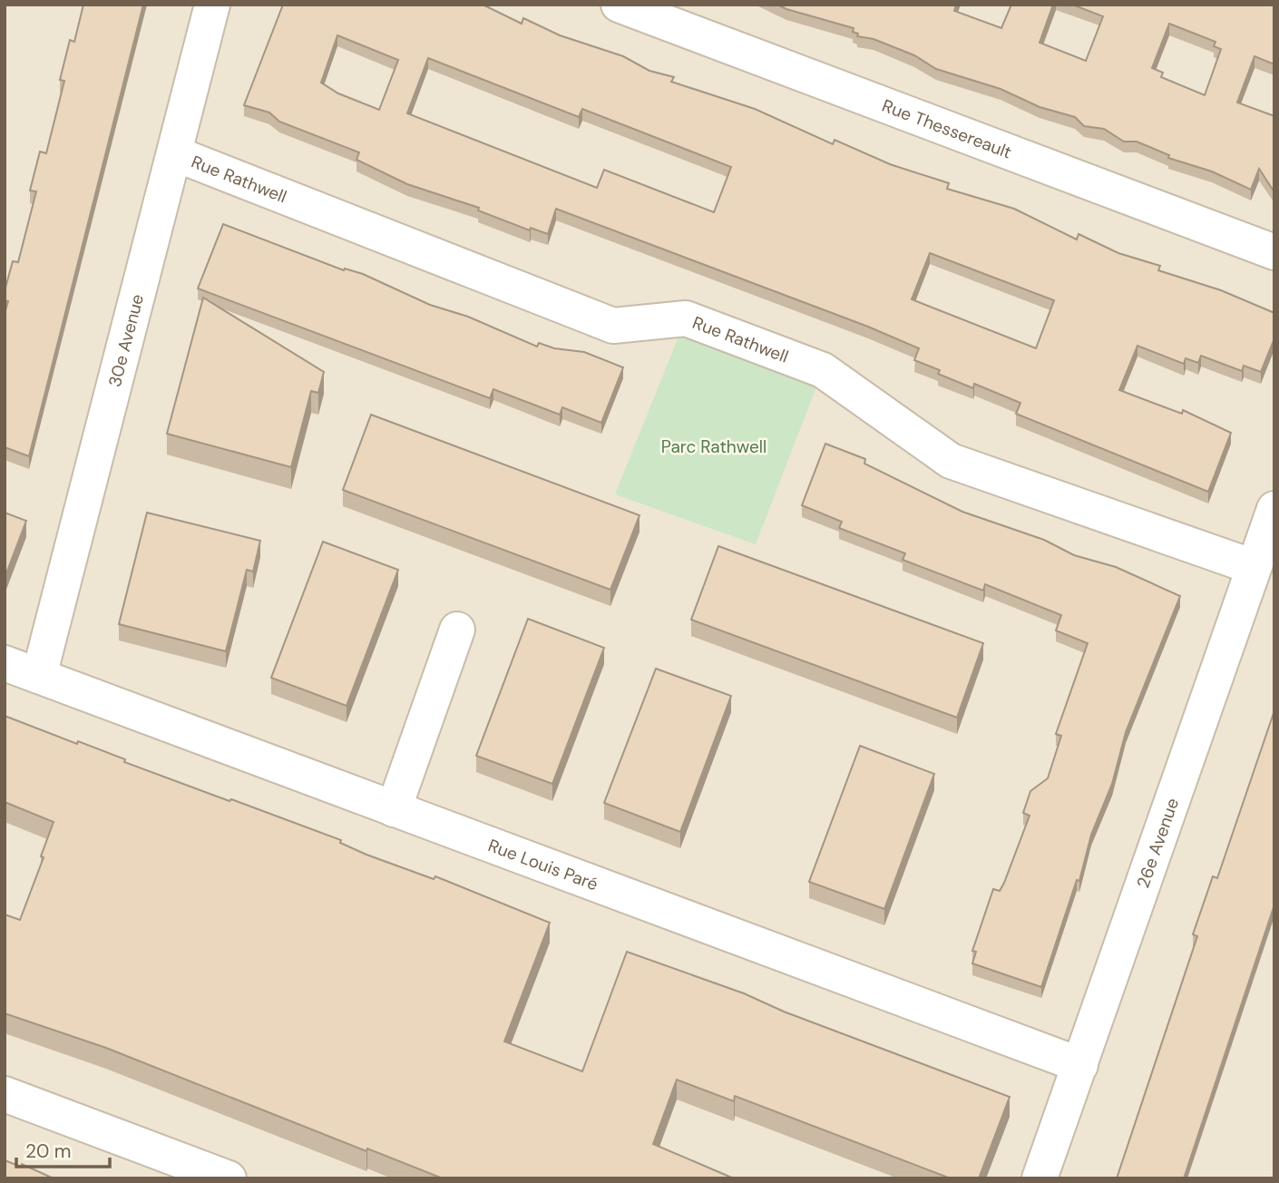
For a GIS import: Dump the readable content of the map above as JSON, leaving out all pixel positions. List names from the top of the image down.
{
  "streets": {
    "street": [
      "Rue Thessereault",
      "Rue Rathwell",
      "30e Avenue",
      "26e Avenue",
      "Rue Louis Paré"
    ]
  },
  "crossings": [
    ["Rue Rathwell", "30e Avenue"],
    ["Rue Rathwell", "26e Avenue"],
    ["30e Avenue", "Rue Louis Paré"],
    ["26e Avenue", "Rue Louis Paré"]
  ],
  "parks": ["Parc Rathwell"],
  "scale_bar": "20 m"
}
